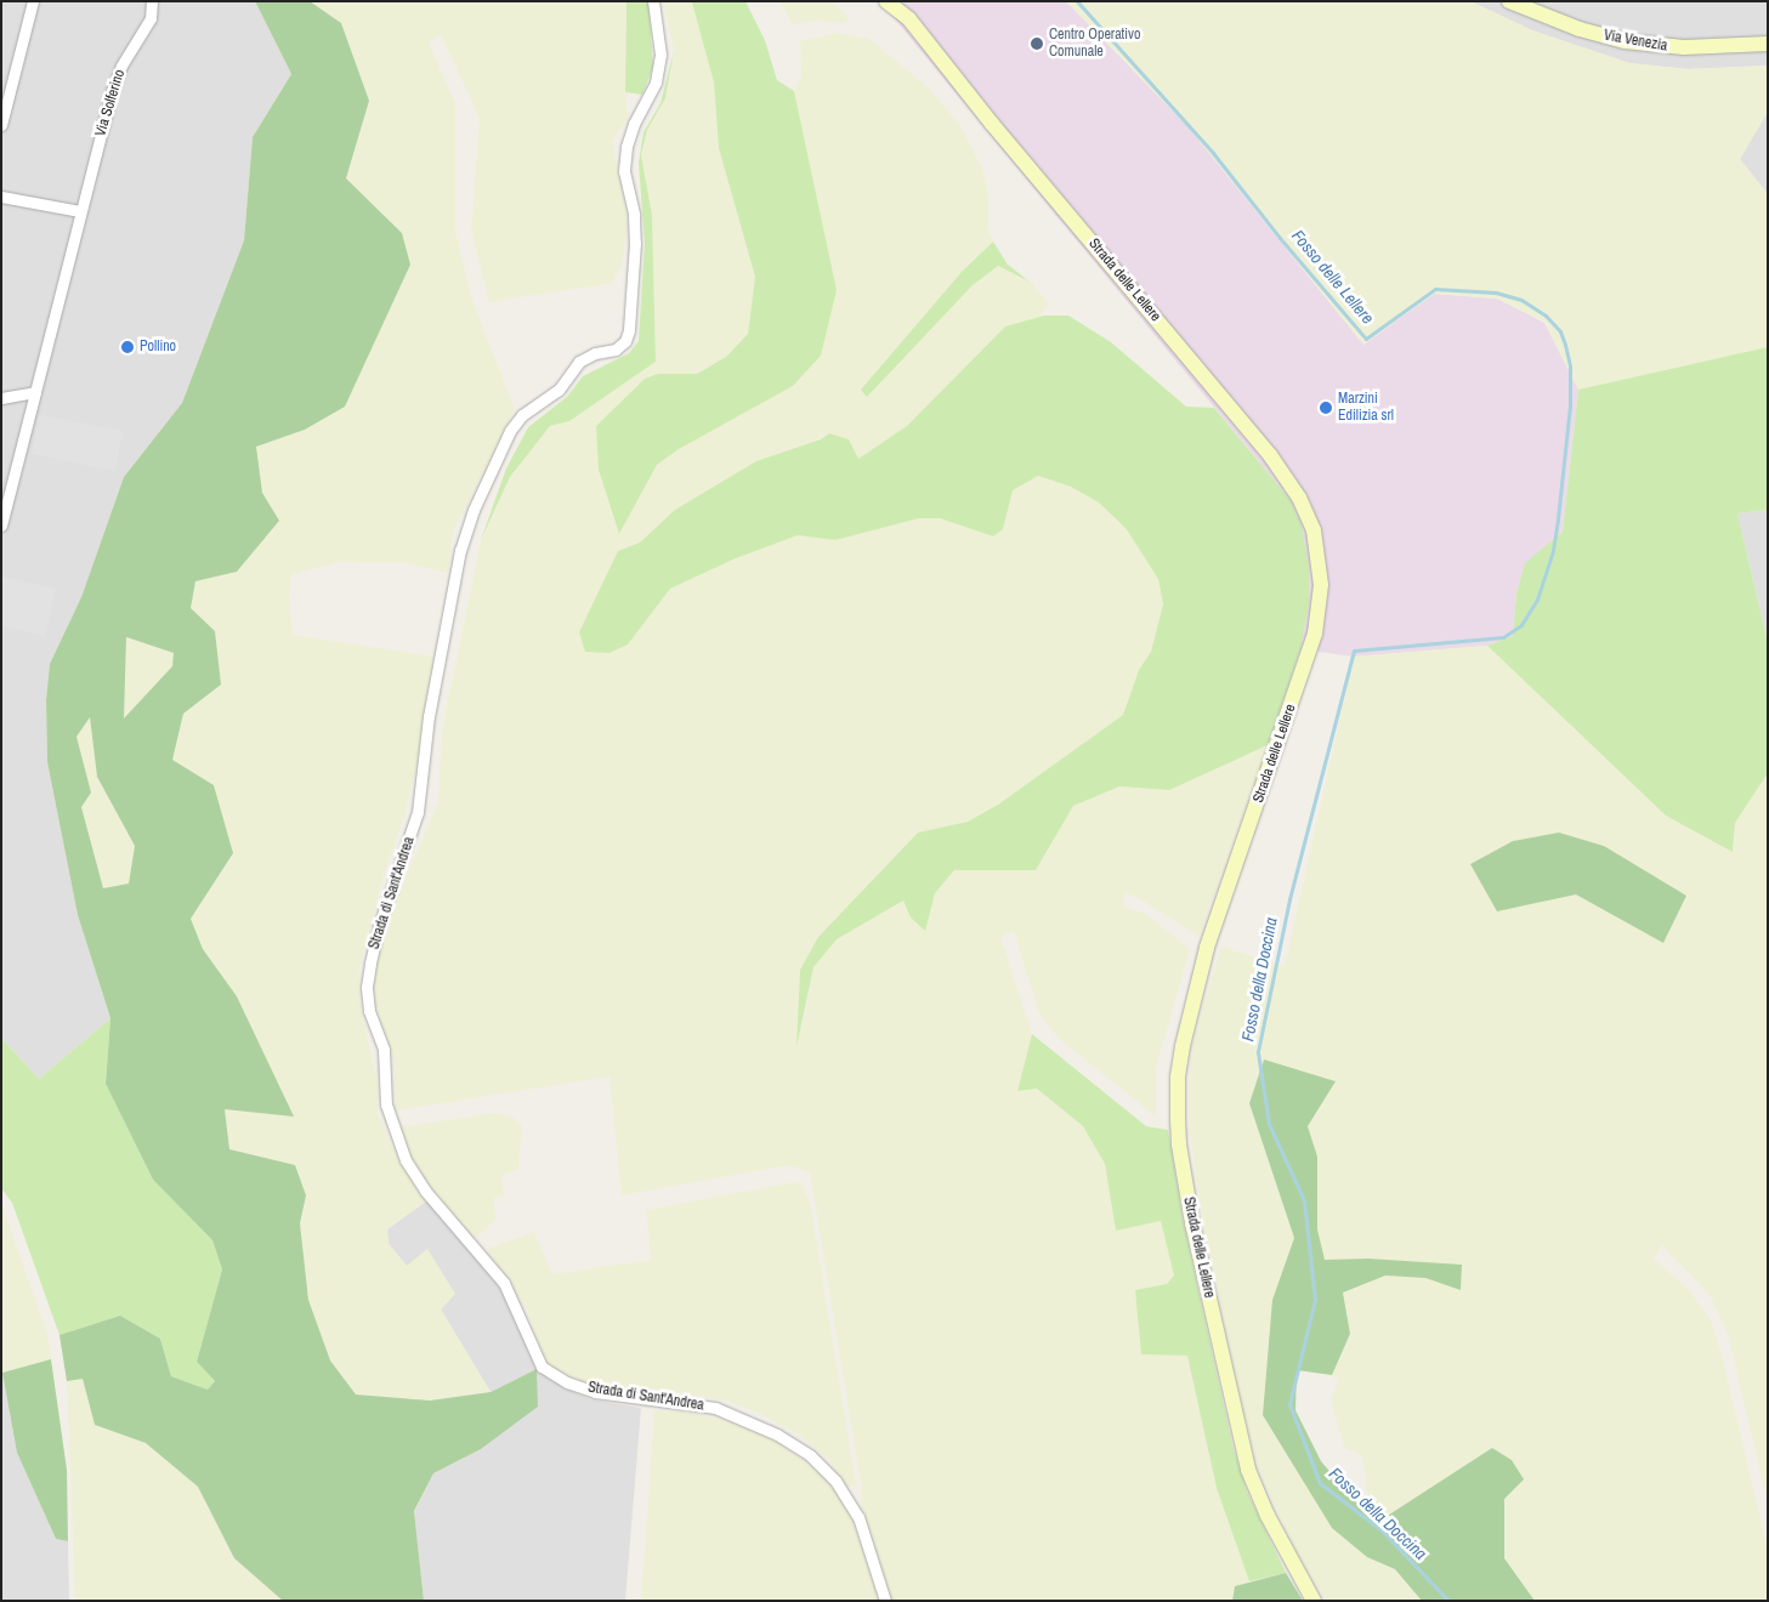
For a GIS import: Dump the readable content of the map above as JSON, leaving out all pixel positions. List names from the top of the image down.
{
  "streets": {
    "street": [
      "Via Venezia",
      "Via Solferino",
      "Strada delle Lellere",
      "Strada di Sant'Andrea"
    ]
  },
  "water": ["Fosso delle Lellere", "Fosso della Doccina"],
  "places": ["Centro Operativo Comunale", "Pollino", "Marzini Edilizia srl"]
}
